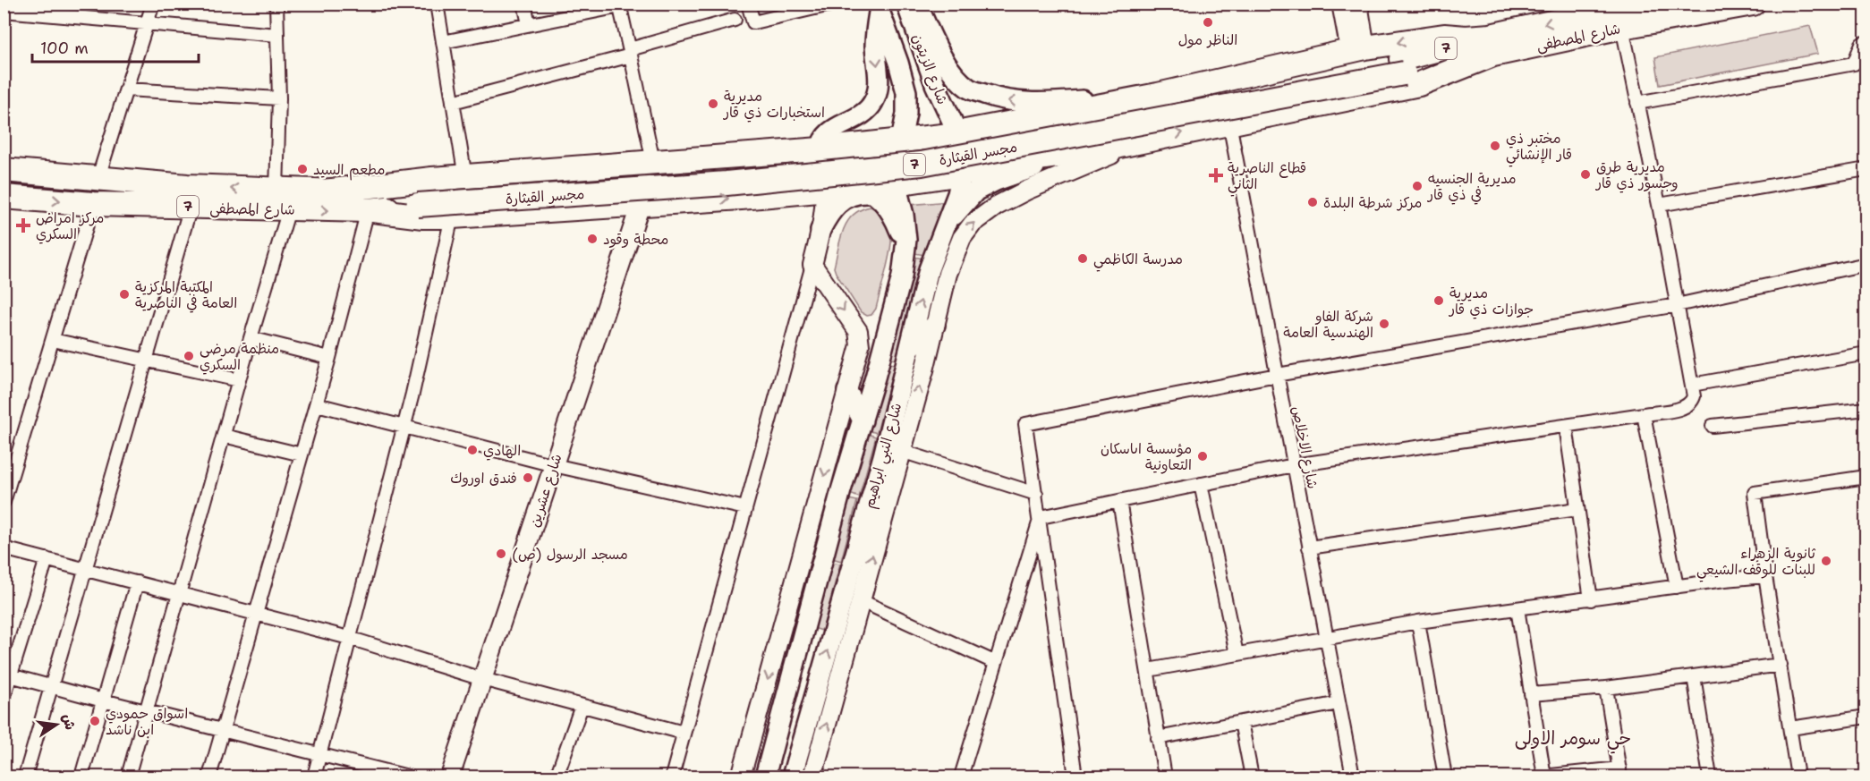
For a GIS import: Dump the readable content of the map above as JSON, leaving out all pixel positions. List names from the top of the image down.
{
  "streets": {
    "highway": ["شارع المصطفى", "7", "مجسر القيثارة"],
    "main road": ["شارع الزيتون", "شارع النبي ابراهيم"],
    "street": ["شارع الاخلاص", "شارع عشرين"]
  },
  "crossings": [
    ["شارع المصطفى", "7"],
    ["شارع المصطفى", "مجسر القيثارة"],
    ["7", "مجسر القيثارة"],
    ["شارع الزيتون", "شارع النبي ابراهيم"]
  ],
  "districts": ["حي سومر الاولى"],
  "places": {
    "other": [
      "الناظر مول",
      "مديرية استخبارات ذي قار",
      "مختبر ذي قار الإنشائي",
      "مطعم السيد",
      "مديرية طرق وجسور ذي قار",
      "مديرية الجنسيه في ذي قار",
      "مركز شرطة البلدة",
      "محطة وقود",
      "مدرسة الكاظمي",
      "المكتبة المركزية العامة في الناصرية",
      "مديرية جوازات ذي قار",
      "شركة الفاو الهندسية العامة",
      "منظمة مرضى السكري",
      "الهادي",
      "مؤسسة اىاسكان التعاونية",
      "فندق اوروك",
      "مسجد الرسول (ص)",
      "ثانوية الزهراء للبنات للوقف الشيعي",
      "اسواق حمودي ابن ناشد"
    ],
    "health": ["قطاع الناصرية الثاني", "مركز امراض السكري"]
  },
  "scale_bar": "100 m",
  "north": "right"
}
